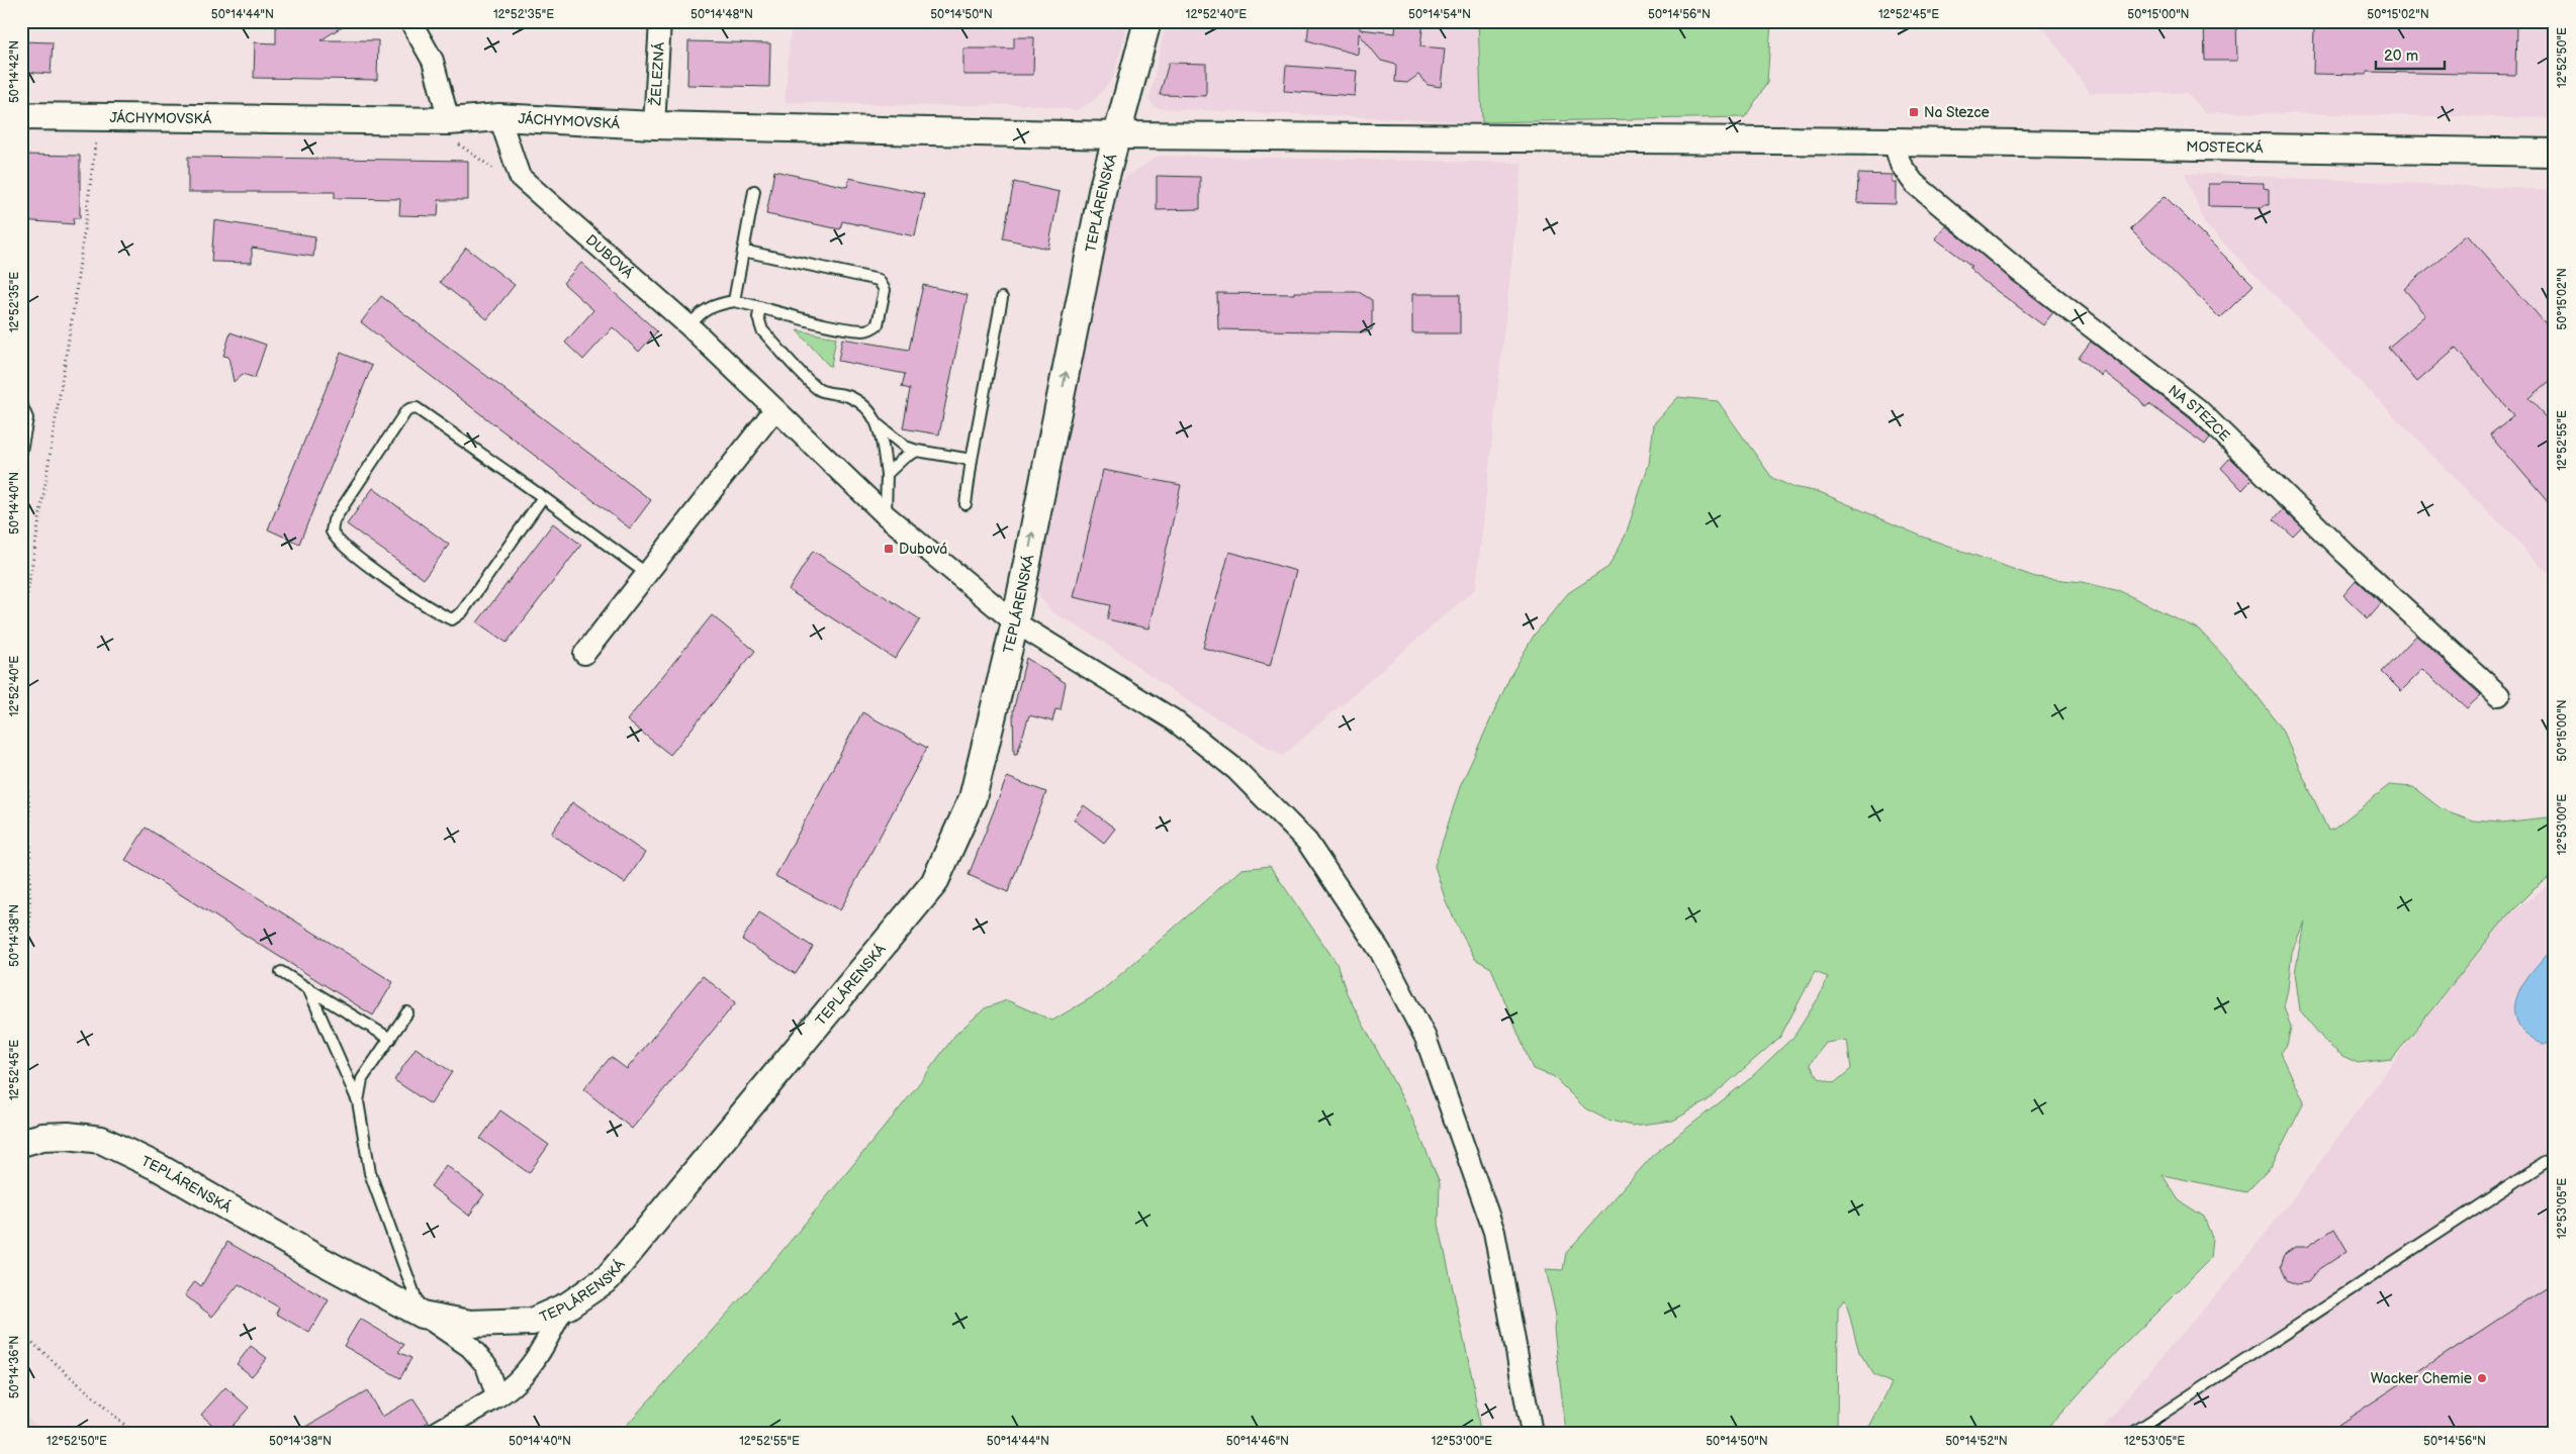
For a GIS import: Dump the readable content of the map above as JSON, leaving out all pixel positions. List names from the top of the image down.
{
  "streets": {
    "street": [
      "ŽELEZNÁ",
      "JÁCHYMOVSKÁ",
      "MOSTECKÁ",
      "TEPLÁRENSKÁ",
      "DUBOVÁ",
      "NA STEZCE"
    ]
  },
  "crossings": [
    ["ŽELEZNÁ", "JÁCHYMOVSKÁ"],
    ["JÁCHYMOVSKÁ", "MOSTECKÁ"],
    ["JÁCHYMOVSKÁ", "TEPLÁRENSKÁ"],
    ["JÁCHYMOVSKÁ", "DUBOVÁ"],
    ["MOSTECKÁ", "TEPLÁRENSKÁ"],
    ["MOSTECKÁ", "NA STEZCE"],
    ["TEPLÁRENSKÁ", "DUBOVÁ"]
  ],
  "places": {
    "transit": ["Na Stezce", "Dubová"],
    "other": ["Wacker Chemie"]
  },
  "scale_bar": "20 m",
  "coordinates": [
    "50°14'44\"N",
    "12°52'35\"E",
    "50°14'48\"N",
    "50°14'50\"N",
    "12°52'40\"E",
    "50°14'54\"N",
    "50°14'56\"N",
    "12°52'45\"E",
    "50°15'00\"N",
    "50°15'02\"N",
    "12°52'50\"E",
    "50°14'42\"N",
    "12°52'55\"E",
    "50°14'40\"N",
    "12°53'00\"E",
    "50°14'38\"N",
    "12°53'05\"E",
    "50°14'36\"N",
    "50°14'46\"N",
    "50°14'52\"N"
  ]
}
